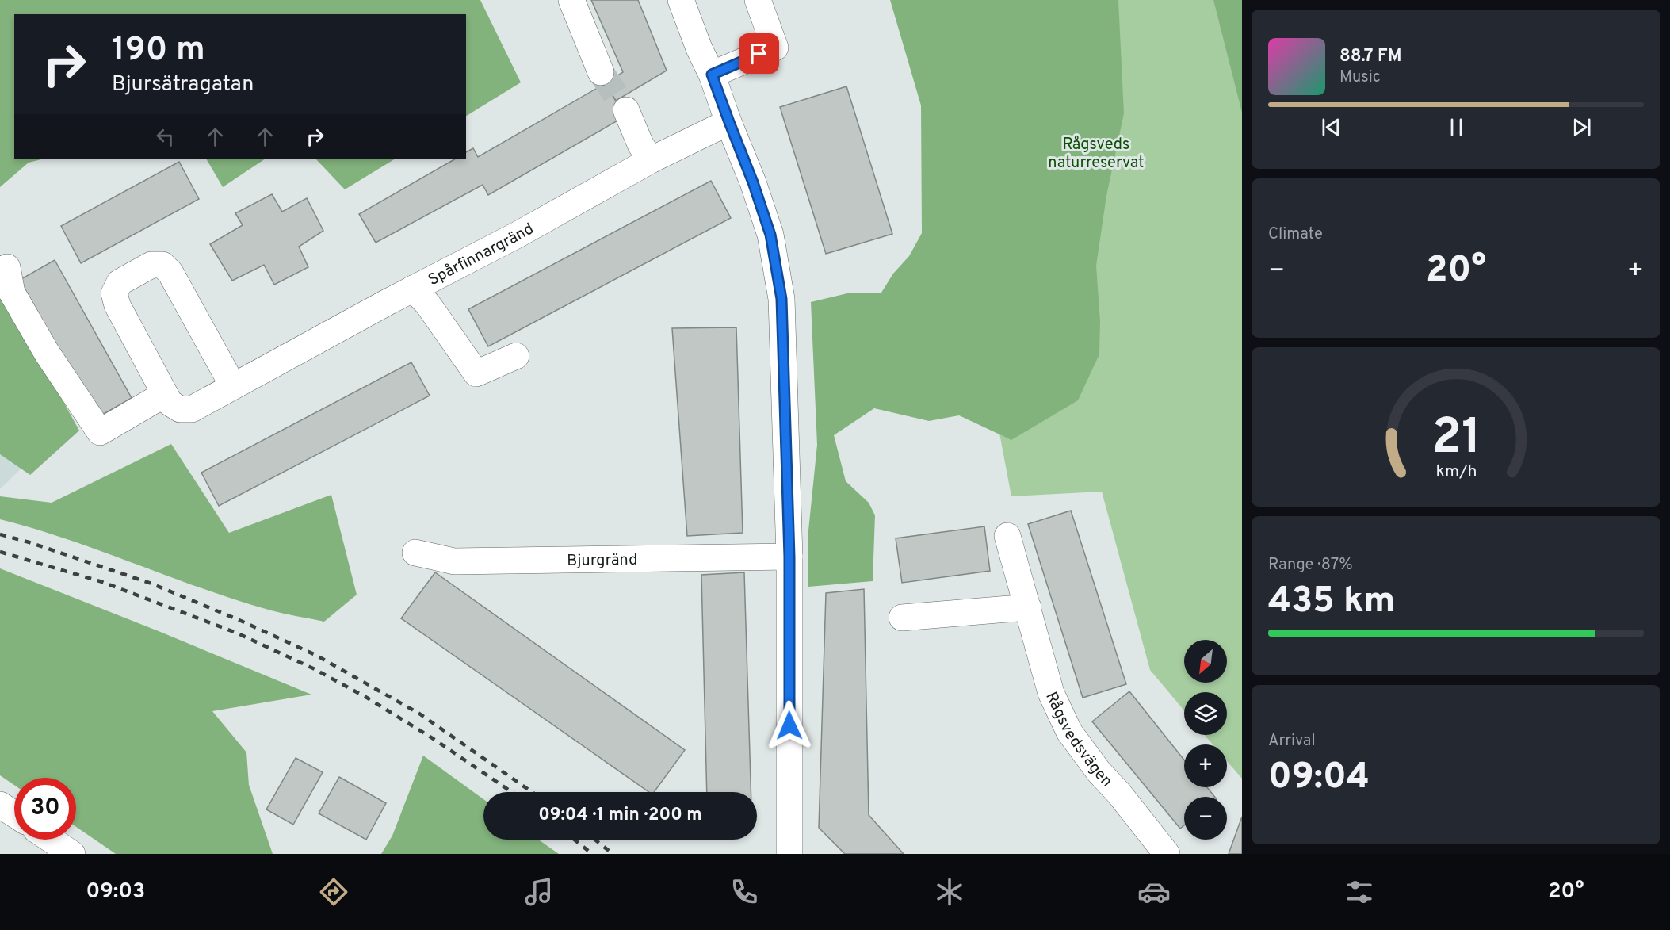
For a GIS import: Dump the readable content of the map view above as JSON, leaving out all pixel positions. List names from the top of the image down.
{
  "streets": {
    "street": ["Spårfinnargränd", "Bjurgränd", "Rågsvedsvägen"]
  },
  "parks": ["Rågsveds naturreservat"],
  "north": "bottom left",
  "page": {
    "turn": ["190 m", "Bjursätragatan"],
    "song": ["88.7 FM", "Music"],
    "tile": [
      "Climate",
      ["Range · 87%", "435 km"],
      ["Arrival", "09:04"]
    ],
    "heat": ["−", "20°", "+"],
    "map_buttons": ["+", "−"],
    "limit": "30",
    "trip": "09:04 · 1 min · 200 m",
    "tabs": ["09:03", "20°"],
    "gauge": ["21", "km/h"]
  }
}
